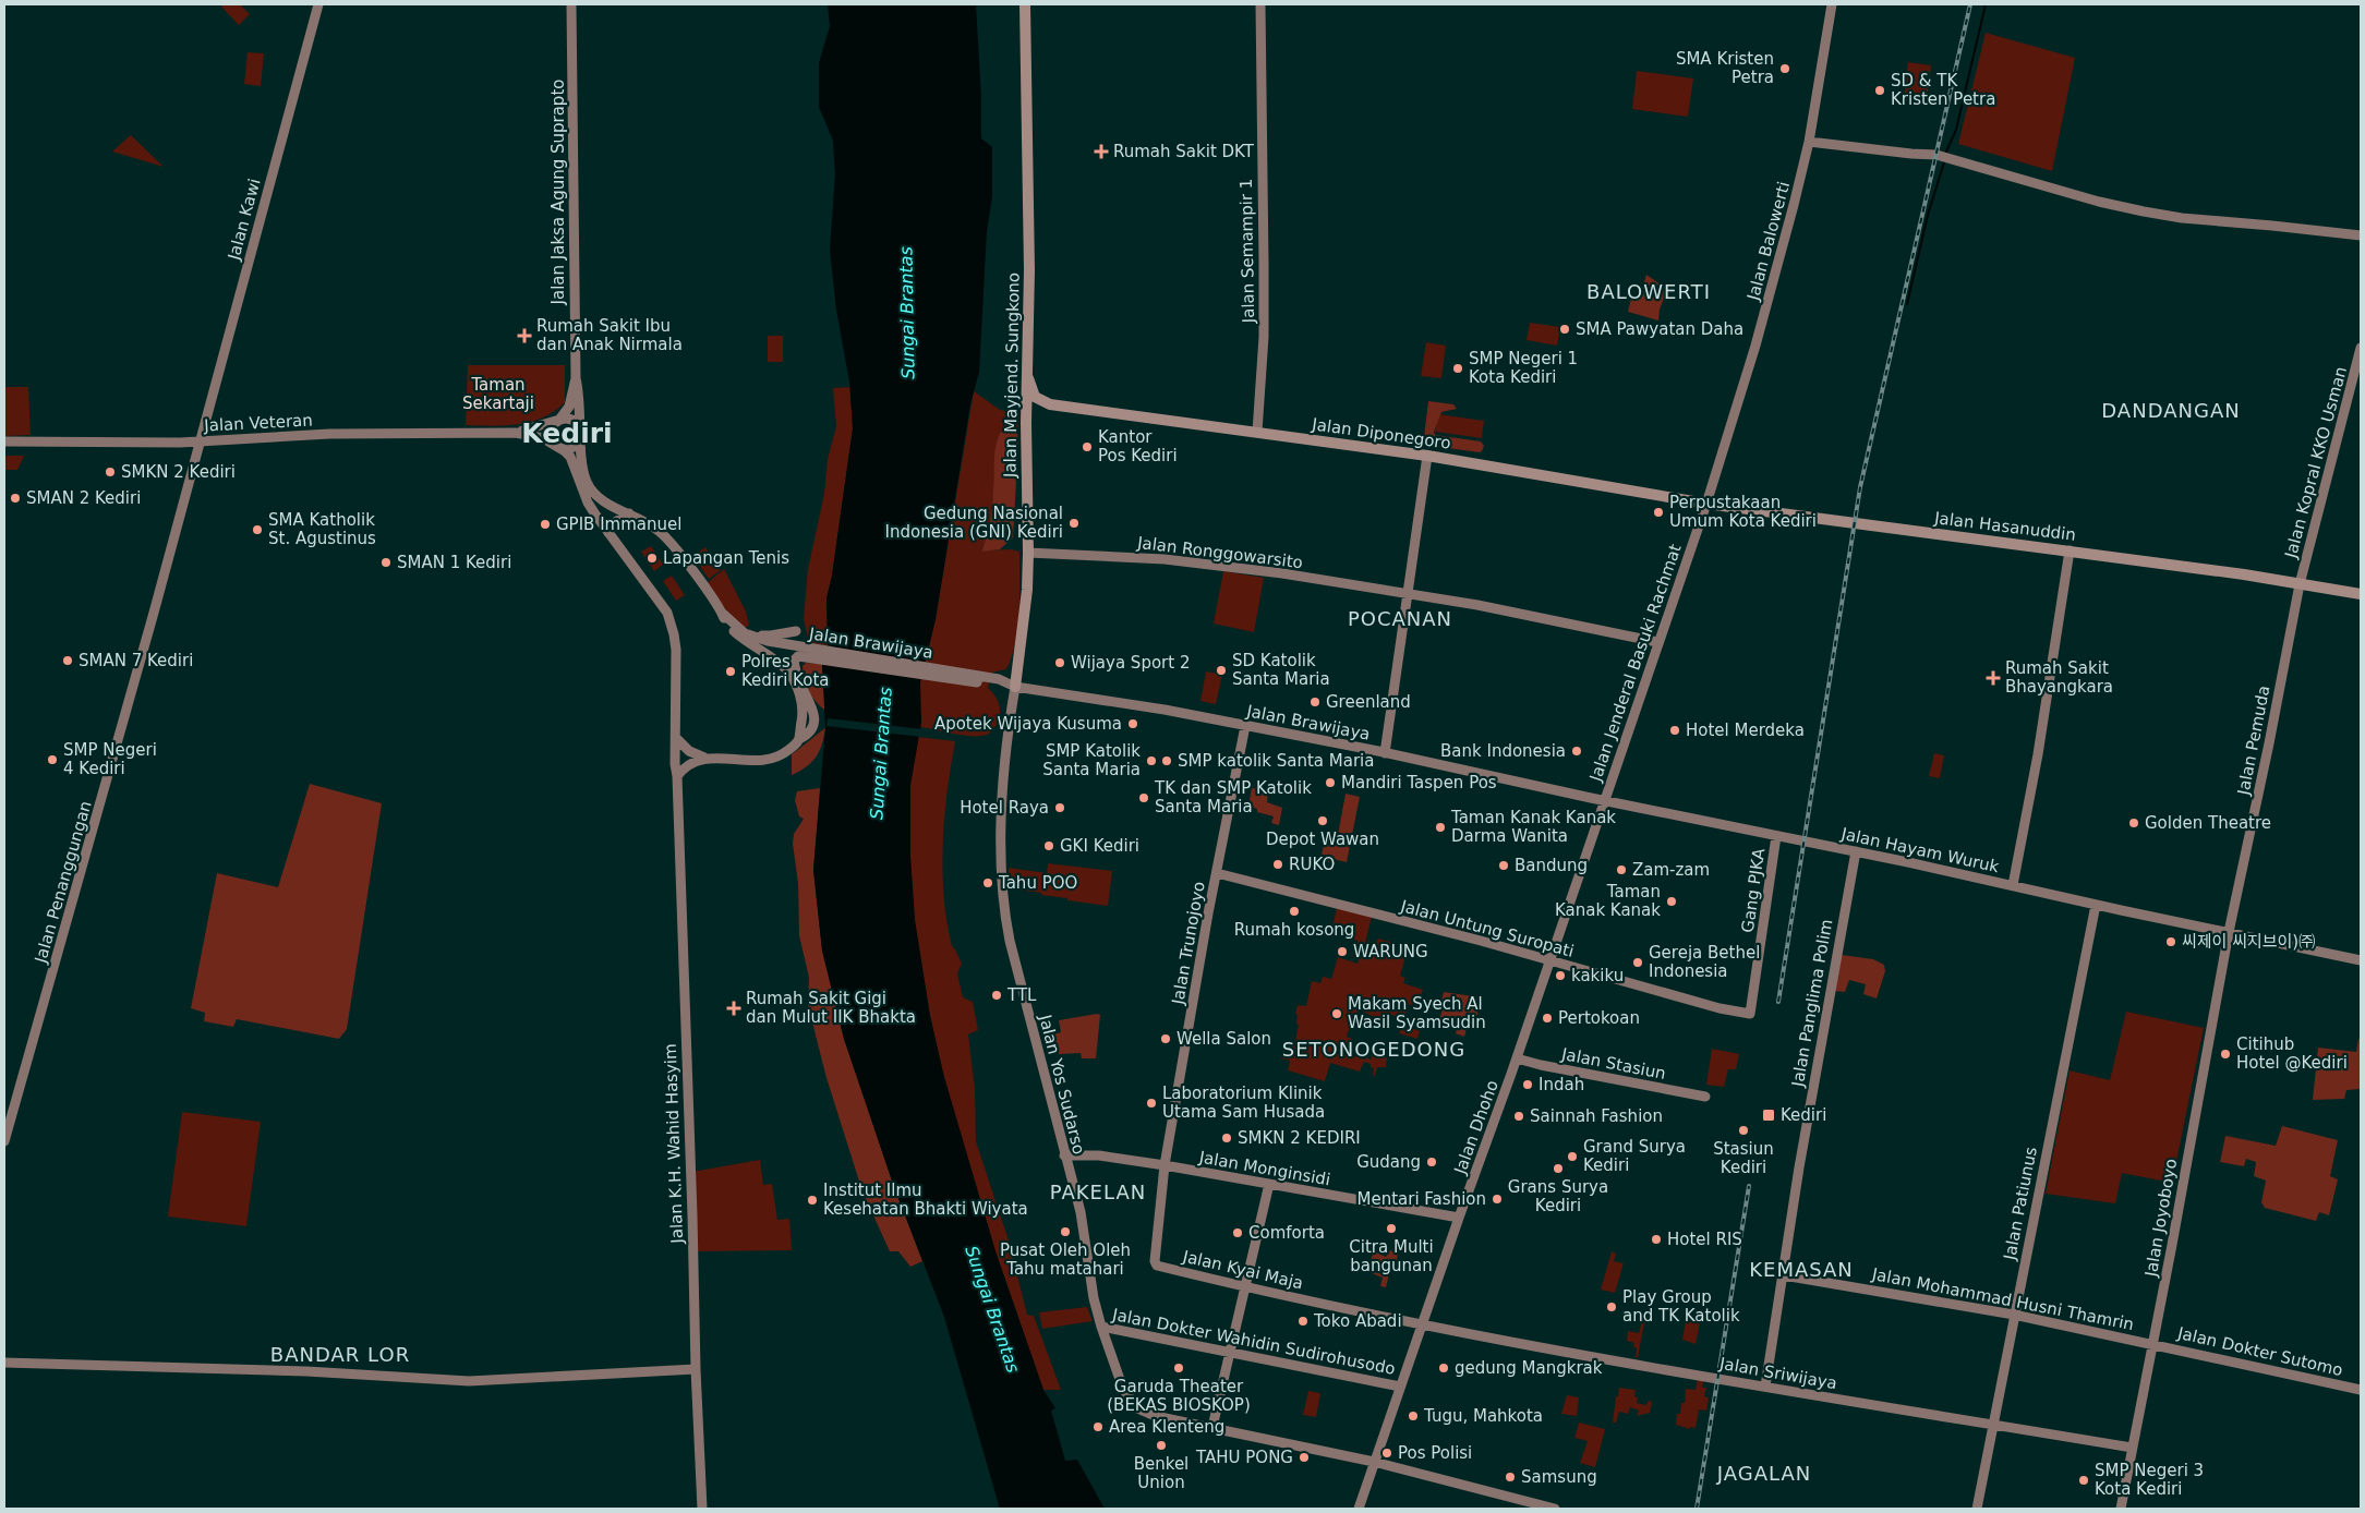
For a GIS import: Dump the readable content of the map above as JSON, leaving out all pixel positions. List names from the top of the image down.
{
  "streets": {
    "main road": [
      "Jalan Jaksa Agung Suprapto",
      "Jalan Kawi",
      "Jalan Balowerti",
      "Jalan Semampir 1",
      "Jalan Mayjend. Sungkono",
      "Jalan Veteran",
      "Jalan Diponegoro",
      "Jalan Kopral KKO Usman",
      "Jalan Hasanuddin",
      "Jalan Ronggowarsito",
      "Jalan Brawijaya",
      "Jalan Jenderal Basuki Rachmat",
      "Jalan Pemuda",
      "Jalan Hayam Wuruk",
      "Jalan Penanggungan",
      "Gang PJKA",
      "Jalan Untung Suropati",
      "Jalan Trunojoyo",
      "Jalan Panglima Polim",
      "Jalan Stasiun",
      "Jalan Yos Sudarso",
      "Jalan Dhoho",
      "Jalan K.H. Wahid Hasyim",
      "Jalan Monginsidi",
      "Jalan Patiunus",
      "Jalan Joyoboyo",
      "Jalan Kyai Maja",
      "Jalan Mohammad Husni Thamrin",
      "Jalan Dokter Wahidin Sudirohusodo",
      "Jalan Dokter Sutomo",
      "Jalan Sriwijaya"
    ]
  },
  "crossings": [
    ["Jalan Kawi", "Jalan Veteran"],
    ["Jalan Kawi", "Jalan Penanggungan"],
    ["Jalan Balowerti", "Jalan Diponegoro"],
    ["Jalan Balowerti", "Jalan Hasanuddin"],
    ["Jalan Balowerti", "Jalan Jenderal Basuki Rachmat"],
    ["Jalan Semampir 1", "Jalan Diponegoro"],
    ["Jalan Mayjend. Sungkono", "Jalan Ronggowarsito"],
    ["Jalan Mayjend. Sungkono", "Jalan Brawijaya"],
    ["Jalan Mayjend. Sungkono", "Jalan Yos Sudarso"],
    ["Jalan Veteran", "Jalan Penanggungan"],
    ["Jalan Diponegoro", "Jalan Hasanuddin"],
    ["Jalan Diponegoro", "Jalan Jenderal Basuki Rachmat"],
    ["Jalan Kopral KKO Usman", "Jalan Hasanuddin"],
    ["Jalan Kopral KKO Usman", "Jalan Pemuda"],
    ["Jalan Hasanuddin", "Jalan Jenderal Basuki Rachmat"],
    ["Jalan Hasanuddin", "Jalan Pemuda"],
    ["Jalan Ronggowarsito", "Jalan Jenderal Basuki Rachmat"],
    ["Jalan Brawijaya", "Jalan Jenderal Basuki Rachmat"],
    ["Jalan Brawijaya", "Jalan Hayam Wuruk"],
    ["Jalan Brawijaya", "Jalan Trunojoyo"],
    ["Jalan Brawijaya", "Jalan Dhoho"],
    ["Jalan Jenderal Basuki Rachmat", "Jalan Hayam Wuruk"],
    ["Jalan Jenderal Basuki Rachmat", "Jalan Dhoho"],
    ["Jalan Pemuda", "Jalan Hayam Wuruk"],
    ["Jalan Pemuda", "Jalan Joyoboyo"],
    ["Jalan Hayam Wuruk", "Gang PJKA"],
    ["Jalan Hayam Wuruk", "Jalan Panglima Polim"],
    ["Jalan Hayam Wuruk", "Jalan Dhoho"],
    ["Jalan Hayam Wuruk", "Jalan Patiunus"],
    ["Jalan Hayam Wuruk", "Jalan Joyoboyo"],
    ["Gang PJKA", "Jalan Untung Suropati"],
    ["Jalan Untung Suropati", "Jalan Trunojoyo"],
    ["Jalan Untung Suropati", "Jalan Dhoho"],
    ["Jalan Trunojoyo", "Jalan Monginsidi"],
    ["Jalan Trunojoyo", "Jalan Kyai Maja"],
    ["Jalan Panglima Polim", "Jalan Mohammad Husni Thamrin"],
    ["Jalan Panglima Polim", "Jalan Sriwijaya"],
    ["Jalan Stasiun", "Jalan Dhoho"],
    ["Jalan Yos Sudarso", "Jalan Dhoho"],
    ["Jalan Yos Sudarso", "Jalan Monginsidi"],
    ["Jalan Yos Sudarso", "Jalan Dokter Wahidin Sudirohusodo"],
    ["Jalan Dhoho", "Jalan Monginsidi"],
    ["Jalan Dhoho", "Jalan Kyai Maja"],
    ["Jalan Dhoho", "Jalan Dokter Wahidin Sudirohusodo"],
    ["Jalan Dhoho", "Jalan Sriwijaya"],
    ["Jalan Monginsidi", "Jalan Kyai Maja"],
    ["Jalan Patiunus", "Jalan Mohammad Husni Thamrin"],
    ["Jalan Patiunus", "Jalan Sriwijaya"],
    ["Jalan Joyoboyo", "Jalan Mohammad Husni Thamrin"],
    ["Jalan Joyoboyo", "Jalan Dokter Sutomo"],
    ["Jalan Joyoboyo", "Jalan Sriwijaya"],
    ["Jalan Kyai Maja", "Jalan Sriwijaya"],
    ["Jalan Mohammad Husni Thamrin", "Jalan Dokter Sutomo"]
  ],
  "districts": [
    "BALOWERTI",
    "DANDANGAN",
    "Kediri",
    "POCANAN",
    "SETONOGEDONG",
    "PAKELAN",
    "KEMASAN",
    "BANDAR LOR",
    "JAGALAN"
  ],
  "water": ["Sungai Brantas"],
  "parks": ["Taman Sekartaji"],
  "places": {
    "other": [
      "SMA Kristen Petra",
      "SD & TK Kristen Petra",
      "SMA Pawyatan Daha",
      "SMP Negeri 1 Kota Kediri",
      "Kantor Pos Kediri",
      "SMKN 2 Kediri",
      "SMAN 2 Kediri",
      "Perpustakaan Umum Kota Kediri",
      "Gedung Nasional Indonesia (GNI) Kediri",
      "GPIB Immanuel",
      "SMA Katholik St. Agustinus",
      "Lapangan Tenis",
      "SMAN 1 Kediri",
      "SMAN 7 Kediri",
      "Wijaya Sport 2",
      "SD Katolik Santa Maria",
      "Polres Kediri Kota",
      "Greenland",
      "Apotek Wijaya Kusuma",
      "Hotel Merdeka",
      "Bank Indonesia",
      "SMP Negeri 4 Kediri",
      "SMP Katolik Santa Maria",
      "SMP katolik Santa Maria",
      "Mandiri Taspen Pos",
      "TK dan SMP Katolik Santa Maria",
      "Hotel Raya",
      "Depot Wawan",
      "Golden Theatre",
      "Taman Kanak Kanak Darma Wanita",
      "GKI Kediri",
      "RUKO",
      "Bandung",
      "Zam-zam",
      "Tahu POO",
      "Taman Kanak Kanak",
      "Rumah kosong",
      "씨제이 씨지브이)㈜",
      "WARUNG",
      "Gereja Bethel Indonesia",
      "kakiku",
      "TTL",
      "Makam Syech Al Wasil Syamsudin",
      "Pertokoan",
      "Wella Salon",
      "Citihub Hotel @Kediri",
      "Indah",
      "Laboratorium Klinik Utama Sam Husada",
      "Sainnah Fashion",
      "Stasiun Kediri",
      "SMKN 2 KEDIRI",
      "Grand Surya Kediri",
      "Gudang",
      "Grans Surya Kediri",
      "Mentari Fashion",
      "Institut Ilmu Kesehatan Bhakti Wiyata",
      "Citra Multi bangunan",
      "Pusat Oleh Oleh Tahu matahari",
      "Comforta",
      "Hotel RIS",
      "Play Group and TK Katolik",
      "Toko Abadi",
      "Garuda Theater (BEKAS BIOSKOP)",
      "gedung Mangkrak",
      "Tugu, Mahkota",
      "Area Klenteng",
      "Benkel Union",
      "Pos Polisi",
      "TAHU PONG",
      "Samsung",
      "SMP Negeri 3 Kota Kediri"
    ],
    "health": [
      "Rumah Sakit DKT",
      "Rumah Sakit Ibu dan Anak Nirmala",
      "Rumah Sakit Bhayangkara",
      "Rumah Sakit Gigi dan Mulut IIK Bhakta"
    ],
    "transit": ["Kediri"]
  }
}
